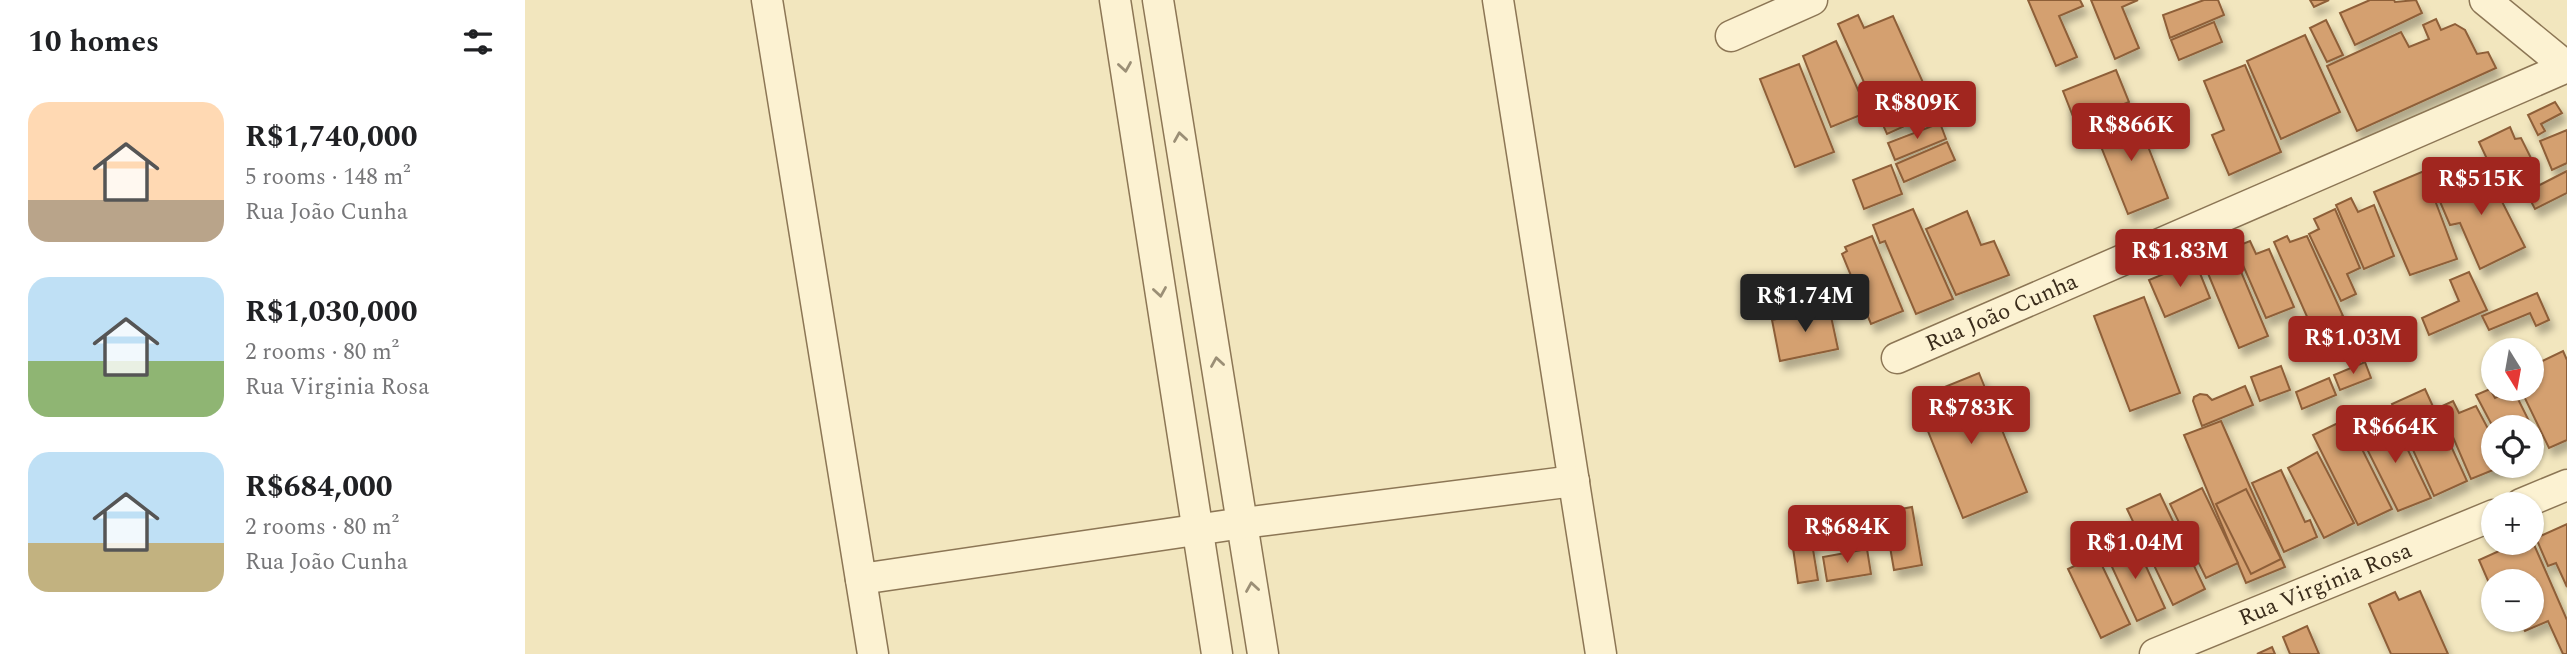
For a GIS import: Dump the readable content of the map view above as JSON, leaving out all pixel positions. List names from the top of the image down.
{
  "streets": {
    "street": ["Rua João Cunha", "Rua Virginia Rosa"]
  },
  "north": "bottom",
  "page": {
    "heading": "10 homes",
    "price": [
      "R$809K",
      "R$866K",
      "R$515K",
      "R$1.83M",
      "R$1.74M",
      "R$1.03M",
      "R$783K",
      "R$664K",
      "R$684K",
      "R$1.04M"
    ],
    "list": [
      {
        "name": "R$1,740,000",
        "note": "5 rooms · 148 m² · Rua João Cunha"
      },
      {
        "name": "R$1,030,000",
        "note": "2 rooms · 80 m² · Rua Virginia Rosa"
      },
      {
        "name": "R$684,000",
        "note": "2 rooms · 80 m² · Rua João Cunha"
      }
    ],
    "map_buttons": ["+", "−"]
  }
}
